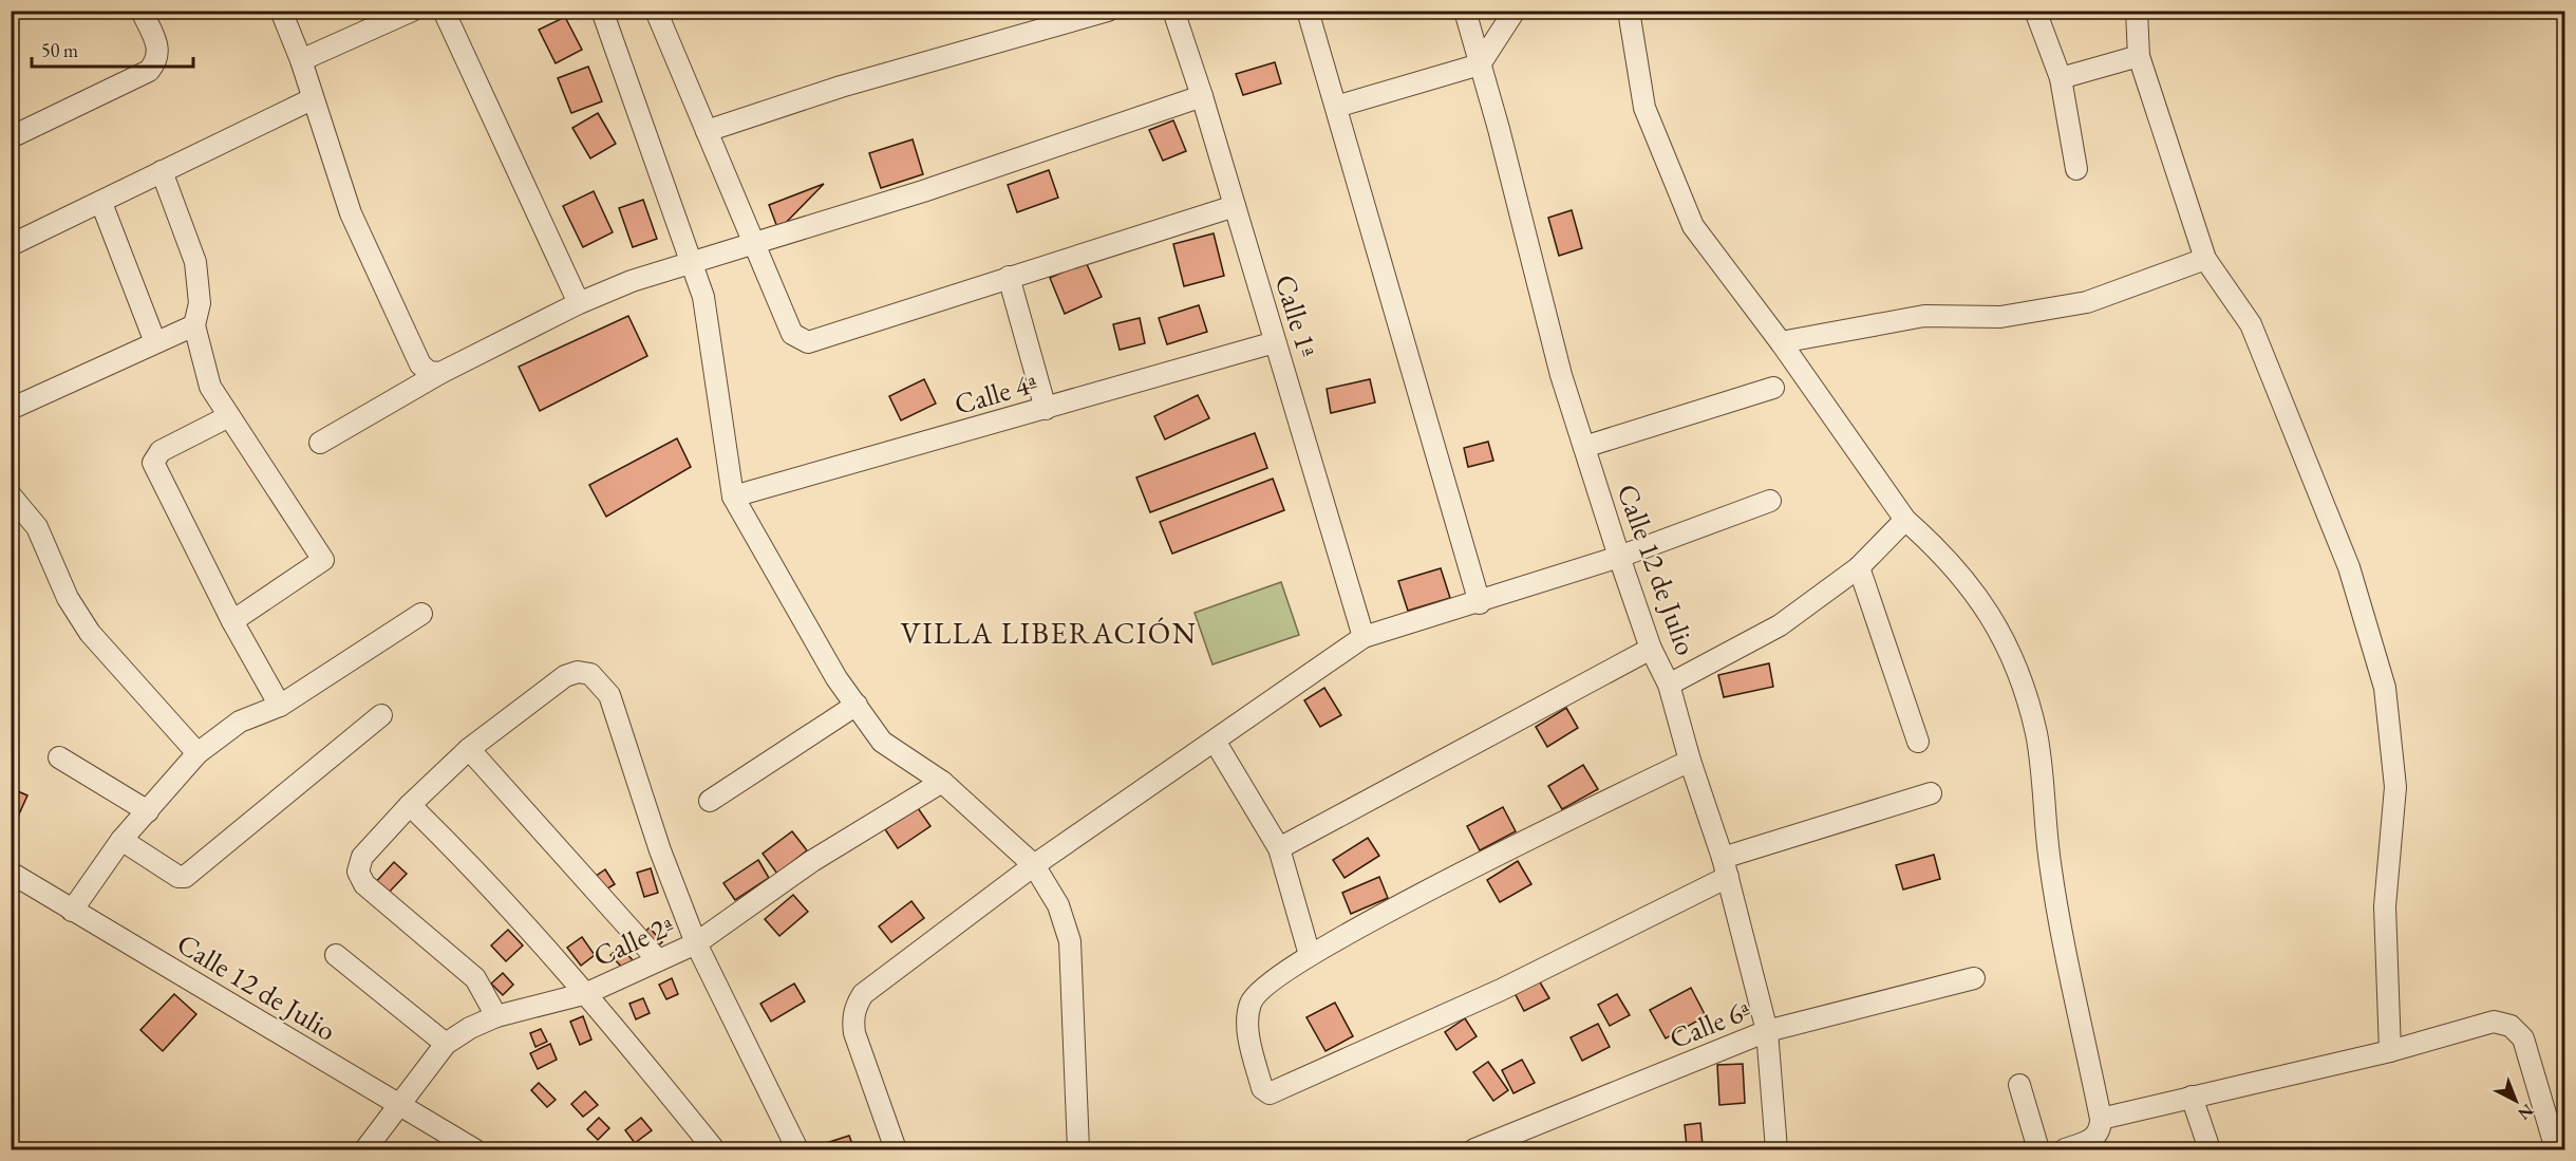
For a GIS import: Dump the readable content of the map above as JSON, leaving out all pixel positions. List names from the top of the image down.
{
  "streets": {
    "street": [
      "Calle 1ª",
      "Calle 4ª",
      "Calle 12 de Julio",
      "Calle 2ª",
      "Calle 6ª"
    ]
  },
  "crossings": [
    ["Calle 1ª", "Calle 4ª"],
    ["Calle 12 de Julio", "Calle 2ª"],
    ["Calle 12 de Julio", "Calle 6ª"]
  ],
  "districts": ["VILLA LIBERACIÓN"],
  "scale_bar": "50 m",
  "north": "bottom right"
}
